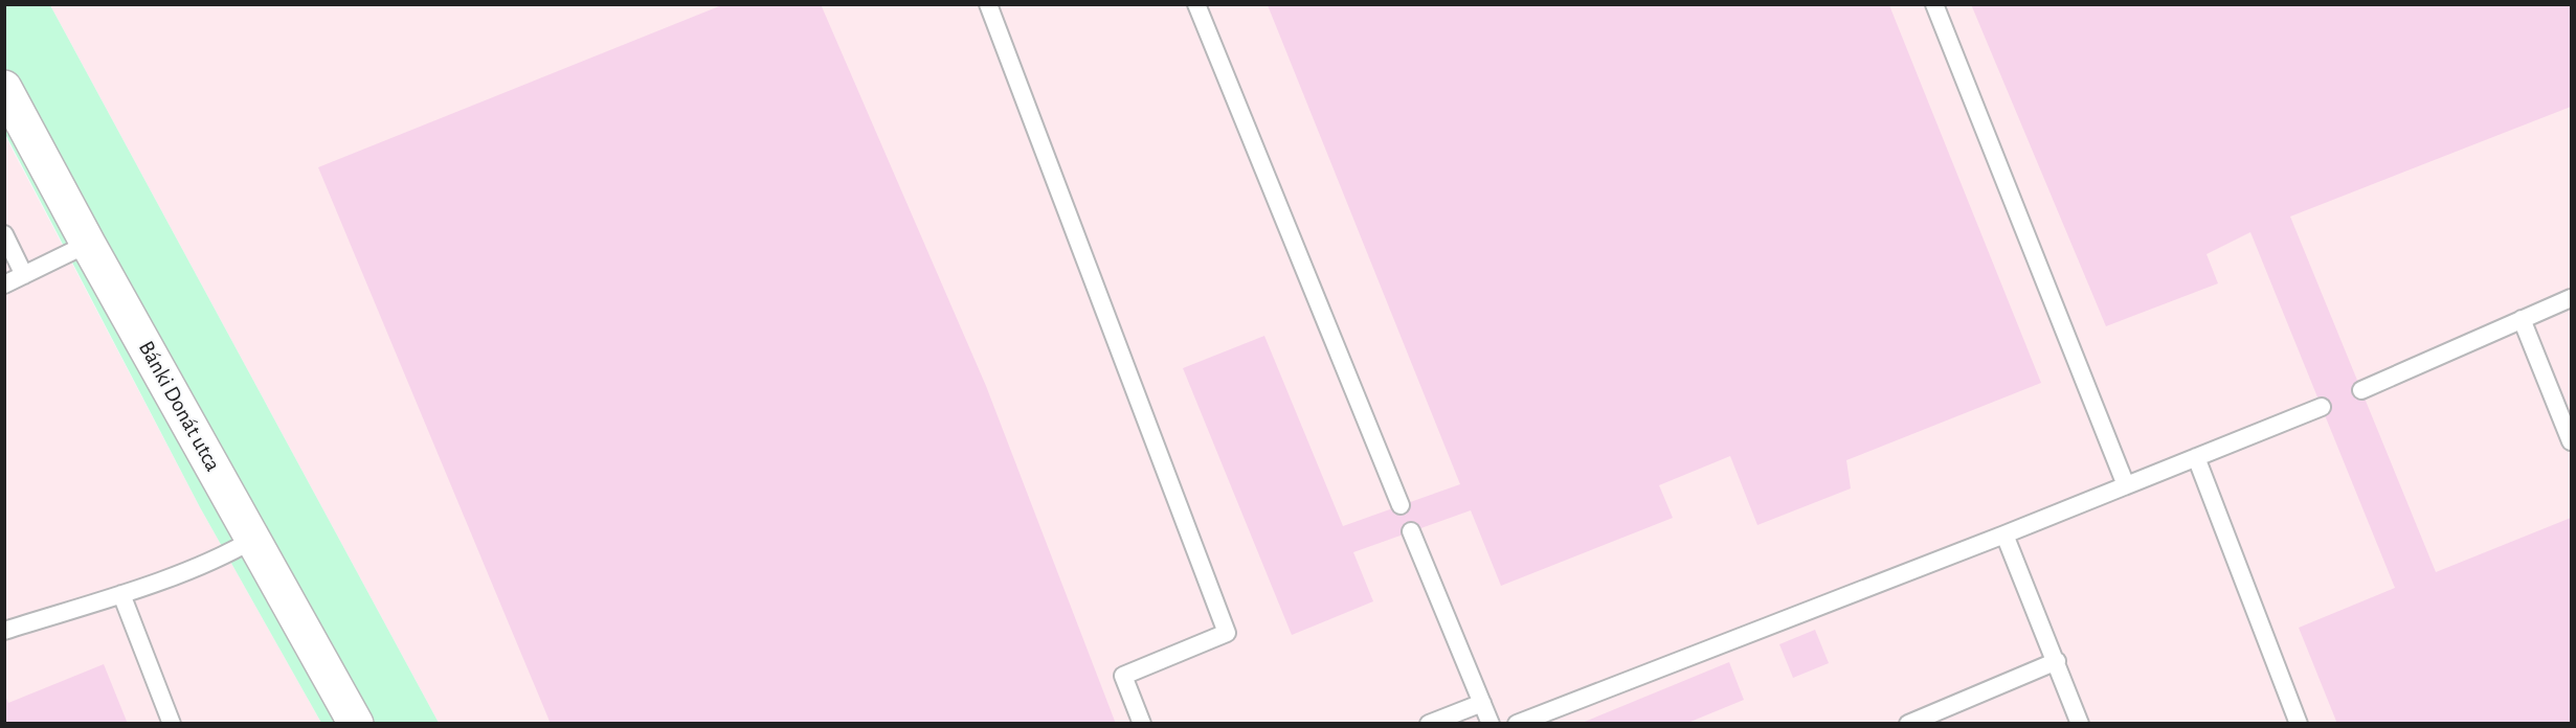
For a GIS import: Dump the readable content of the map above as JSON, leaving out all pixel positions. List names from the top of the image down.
{
  "streets": {
    "street": ["Bánki Donát utca"]
  }
}
